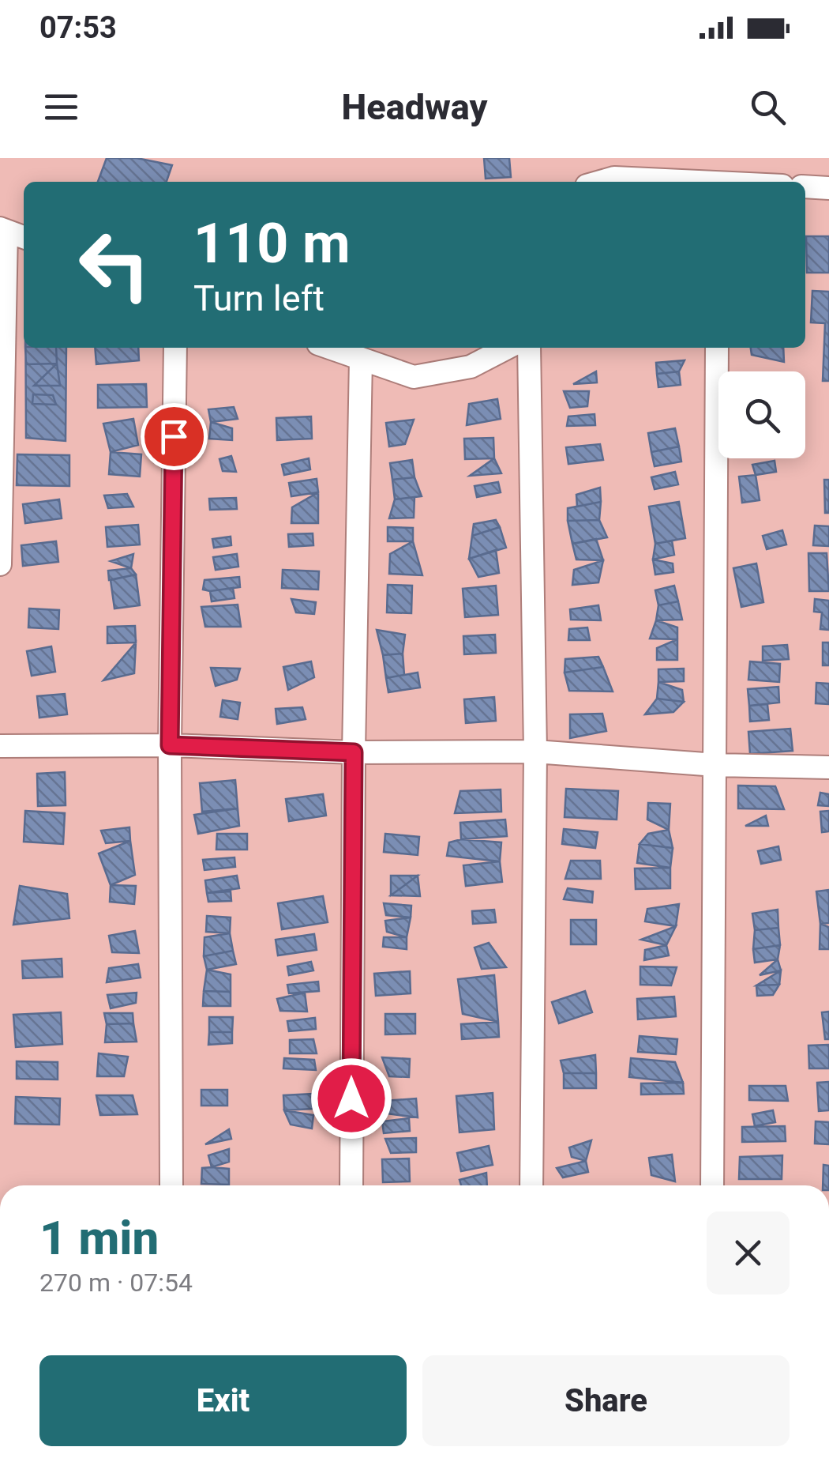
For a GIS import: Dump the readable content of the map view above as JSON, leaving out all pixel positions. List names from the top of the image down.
{
  "page": {
    "status": "07:53",
    "header": "Headway",
    "turn": ["110 m", "Turn left"],
    "heading": ["1 min", "270 m · 07:54"],
    "buttons": ["Exit", "Share"]
  }
}
